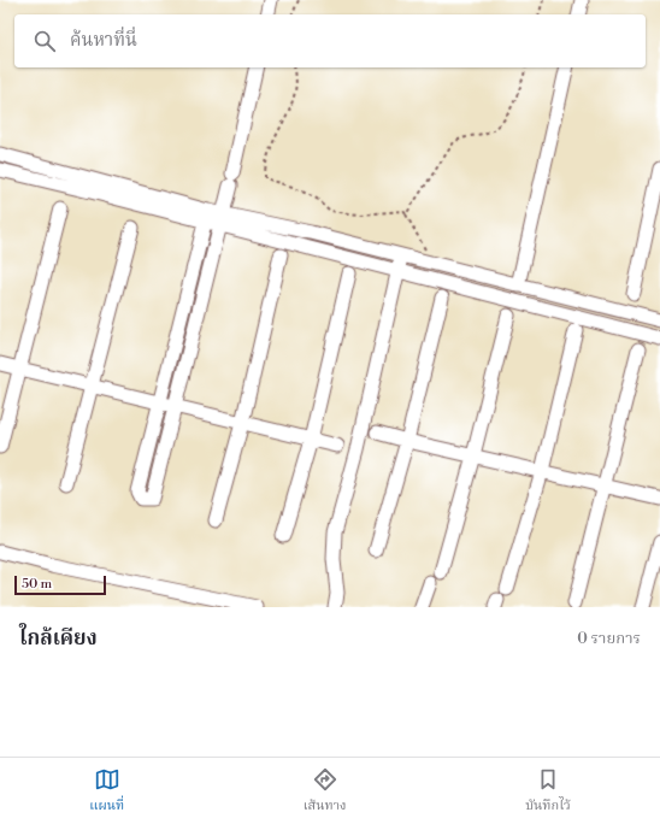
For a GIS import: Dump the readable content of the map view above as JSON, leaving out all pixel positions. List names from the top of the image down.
{
  "scale_bar": "50 m",
  "page": {
    "search": "ค้นหาที่นี่",
    "scale": "50 m",
    "heading": ["ใกล้เคียง", "0 รายการ"],
    "nav": ["แผนที่", "เส้นทาง", "บันทึกไว้"]
  }
}
